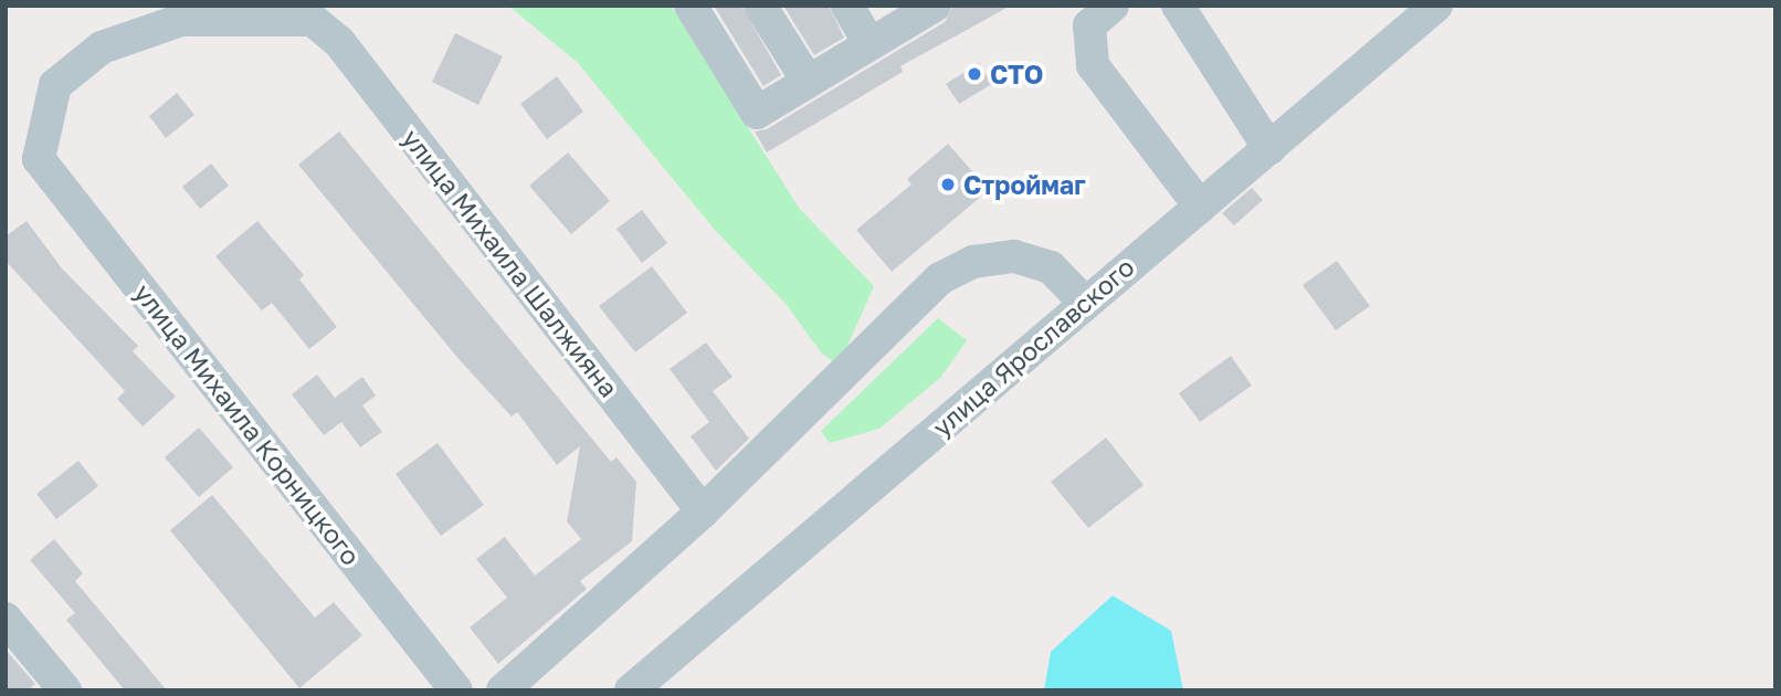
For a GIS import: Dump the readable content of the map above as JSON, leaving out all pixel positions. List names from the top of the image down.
{
  "streets": {
    "street": ["улица Михаила Шалжияна", "улица Ярославского", "улица Михаила Корницкого"]
  },
  "crossings": [
    ["улица Михаила Шалжияна", "улица Михаила Корницкого"]
  ],
  "places": ["СТО", "Строймаг"]
}
